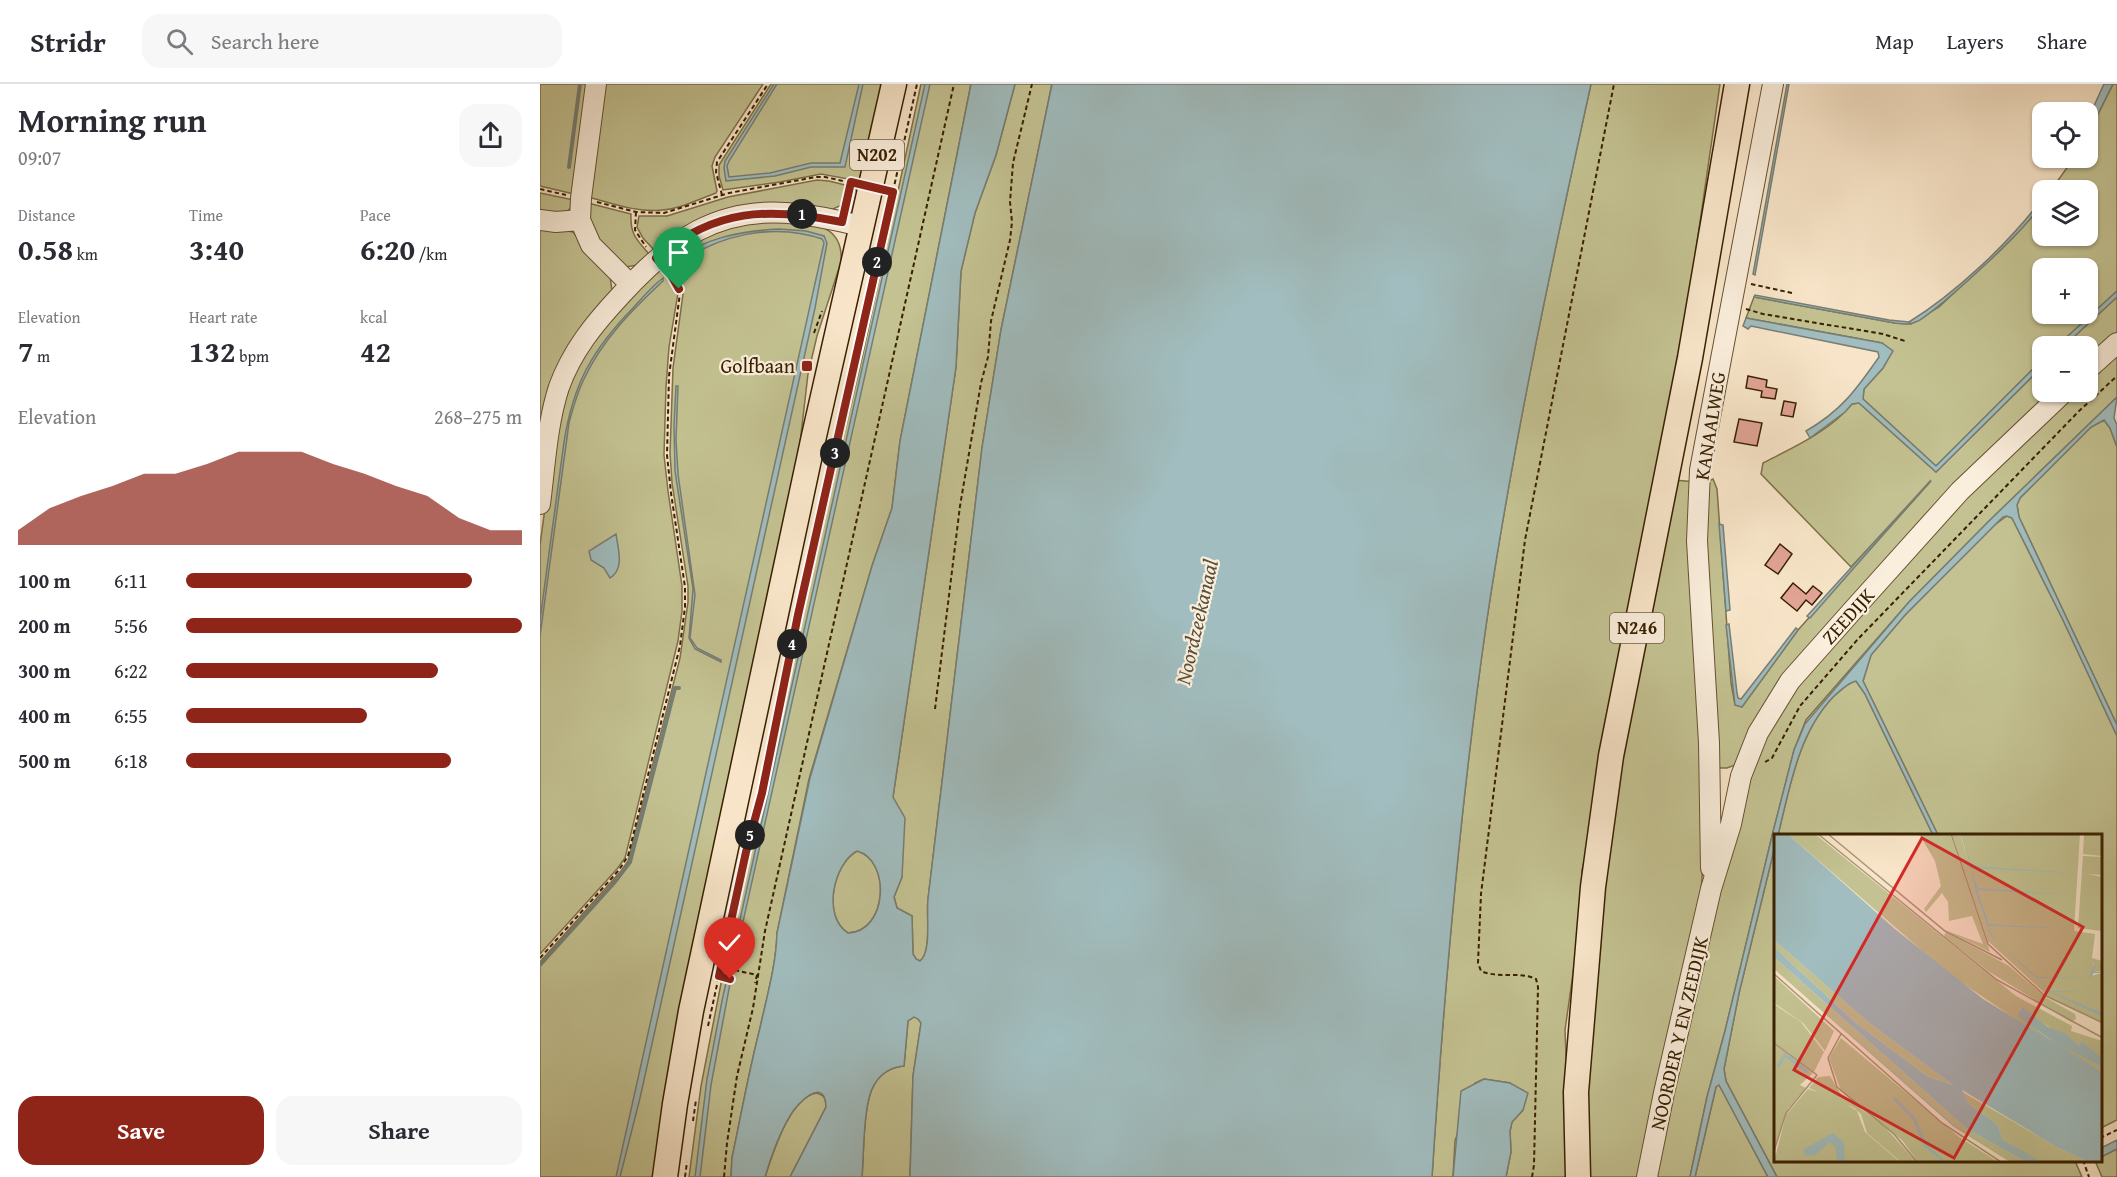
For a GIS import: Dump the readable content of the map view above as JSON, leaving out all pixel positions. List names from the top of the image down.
{
  "streets": {
    "main road": ["N202", "N246"],
    "street": ["KANAALWEG", "ZEEDIJK", "NOORDER Y EN ZEEDIJK"]
  },
  "crossings": [
    ["KANAALWEG", "ZEEDIJK"],
    ["KANAALWEG", "NOORDER Y EN ZEEDIJK"],
    ["ZEEDIJK", "NOORDER Y EN ZEEDIJK"]
  ],
  "water": ["Noordzeekanaal"],
  "places": {
    "transit": ["Golfbaan"]
  },
  "page": {
    "header": "Stridr",
    "search": "Search here",
    "nav": ["Map", "Layers", "Share"],
    "heading": ["Morning run", "09:07"],
    "map_buttons": ["+", "−"],
    "stats": [
      ["Distance", "0.58 km"],
      ["Time", "3:40"],
      ["Pace", "6:20 /km"],
      ["Elevation", "7 m"],
      ["Heart rate", "132 bpm"],
      ["kcal", "42"]
    ],
    "pins": [
      "1",
      "2",
      "3",
      "4",
      "5"
    ],
    "chart": ["Elevation", "268–275 m"],
    "list": [
      {
        "name": "100 m",
        "note": "6:11"
      },
      {
        "name": "200 m",
        "note": "5:56"
      },
      {
        "name": "300 m",
        "note": "6:22"
      },
      {
        "name": "400 m",
        "note": "6:55"
      },
      {
        "name": "500 m",
        "note": "6:18"
      }
    ],
    "buttons": ["Save", "Share"]
  }
}
